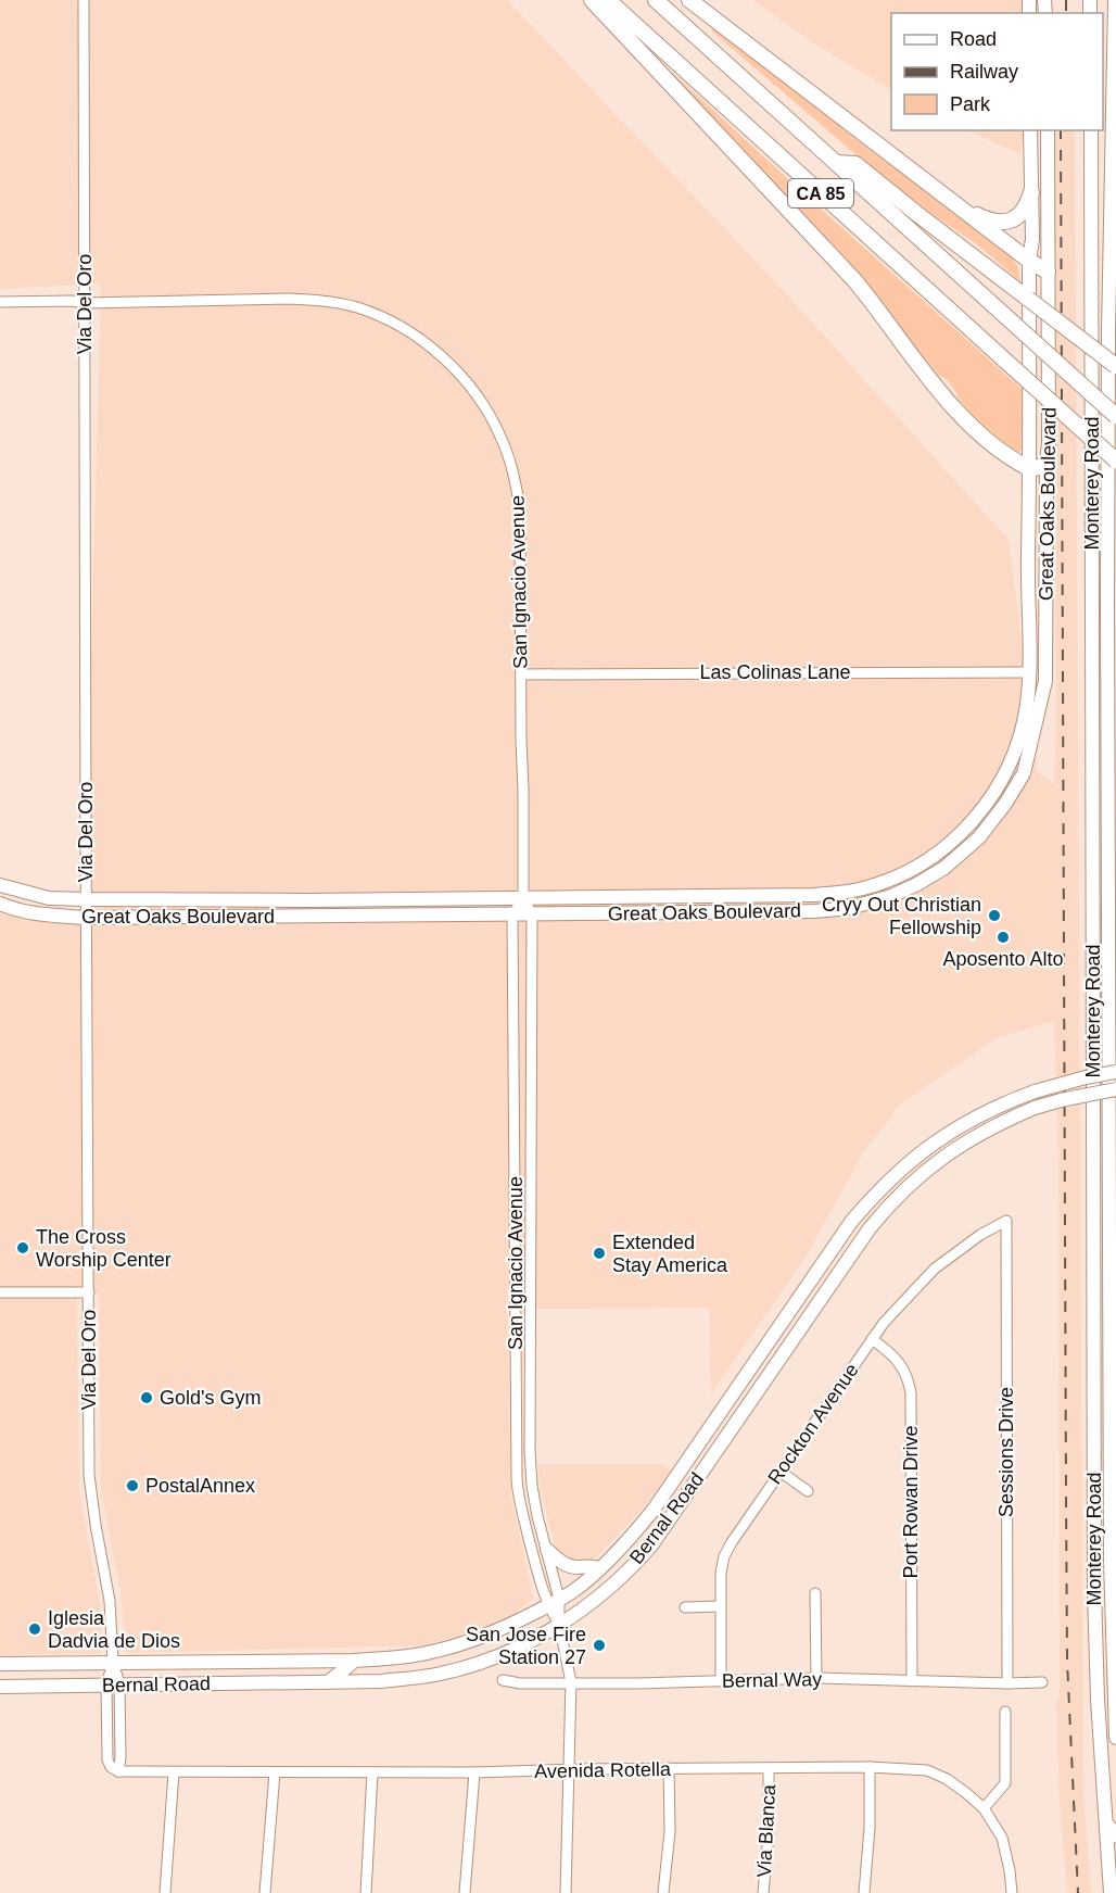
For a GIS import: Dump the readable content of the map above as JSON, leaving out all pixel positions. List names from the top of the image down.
{
  "streets": {
    "highway": ["CA 85"],
    "main road": ["Monterey Road", "Great Oaks Boulevard", "Bernal Road"],
    "street": [
      "Via Del Oro",
      "San Ignacio Avenue",
      "Las Colinas Lane",
      "Rockton Avenue",
      "Sessions Drive",
      "Port Rowan Drive",
      "Bernal Way",
      "Avenida Rotella",
      "Via Blanca"
    ]
  },
  "crossings": [
    ["Via Del Oro", "Great Oaks Boulevard"],
    ["Via Del Oro", "San Ignacio Avenue"],
    ["Via Del Oro", "Bernal Road"],
    ["Via Del Oro", "Avenida Rotella"],
    ["Great Oaks Boulevard", "San Ignacio Avenue"],
    ["Great Oaks Boulevard", "Las Colinas Lane"],
    ["San Ignacio Avenue", "Las Colinas Lane"],
    ["San Ignacio Avenue", "Bernal Road"],
    ["San Ignacio Avenue", "Bernal Way"],
    ["San Ignacio Avenue", "Avenida Rotella"],
    ["Rockton Avenue", "Sessions Drive"],
    ["Rockton Avenue", "Port Rowan Drive"],
    ["Rockton Avenue", "Bernal Way"],
    ["Sessions Drive", "Bernal Way"],
    ["Port Rowan Drive", "Bernal Way"],
    ["Avenida Rotella", "Via Blanca"]
  ],
  "places": [
    "Cryy Out Christian Fellowship",
    "Aposento Alto",
    "The Cross Worship Center",
    "Extended Stay America",
    "Gold's Gym",
    "PostalAnnex",
    "Iglesia Dadvia de Dios",
    "San Jose Fire Station 27"
  ],
  "legend": ["Road", "Railway", "Park"]
}
